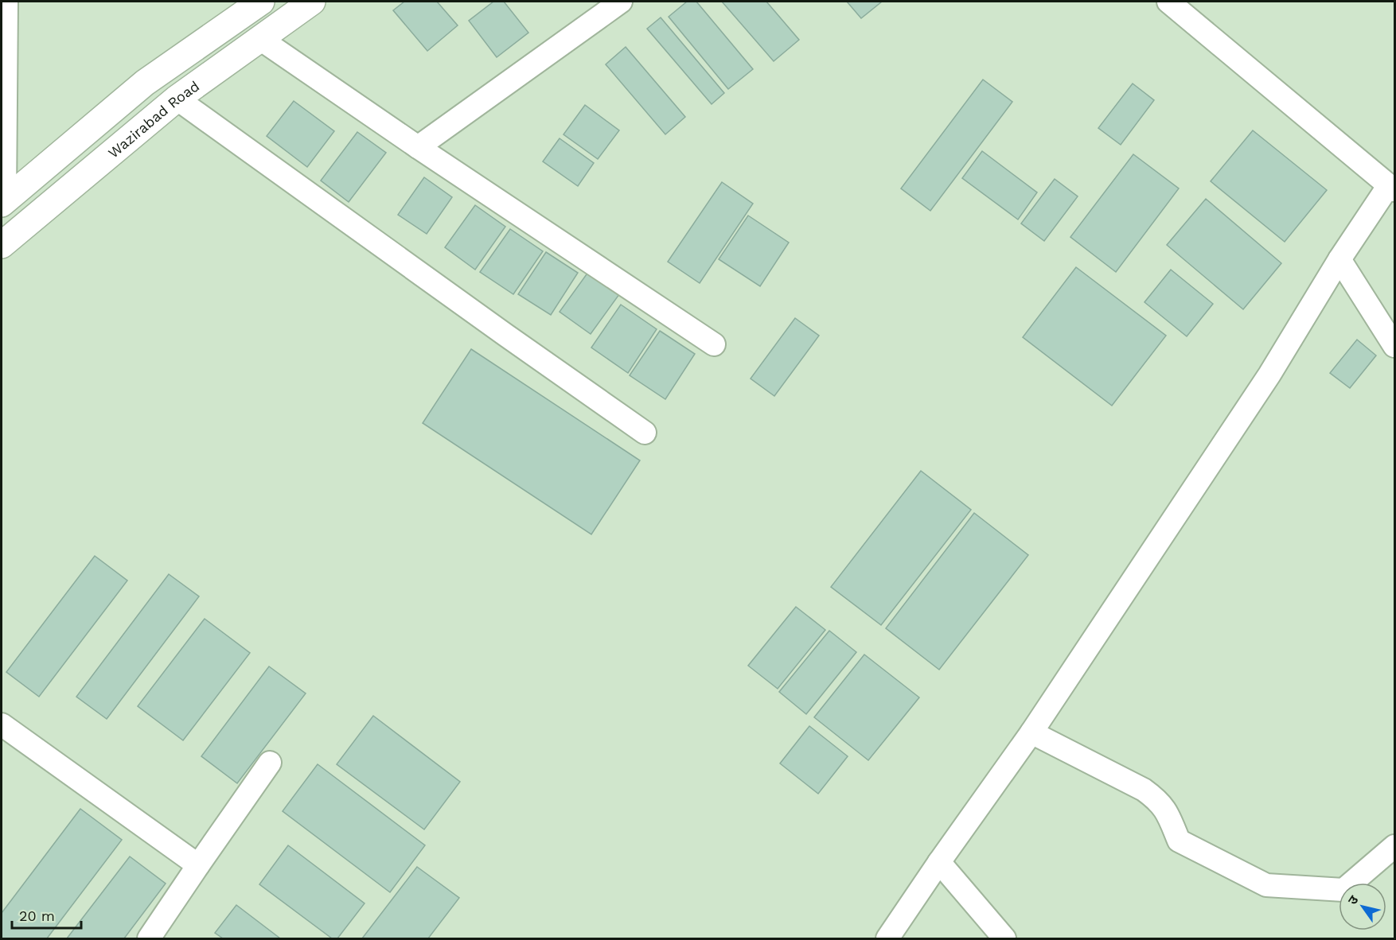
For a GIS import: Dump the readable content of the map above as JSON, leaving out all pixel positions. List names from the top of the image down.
{
  "streets": {
    "highway": ["Wazirabad Road"]
  },
  "scale_bar": "20 m",
  "north": "top left"
}
